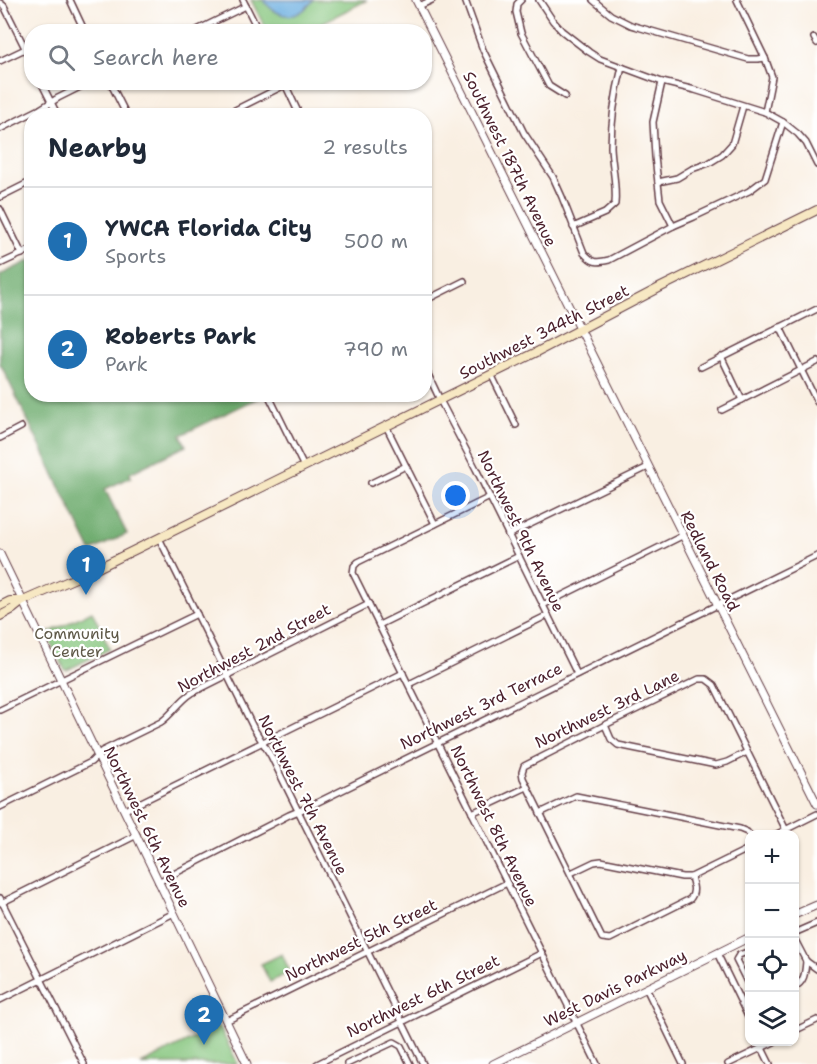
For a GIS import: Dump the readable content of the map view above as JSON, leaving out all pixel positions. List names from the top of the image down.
{
  "streets": {
    "main road": ["Southwest 344th Street"],
    "street": [
      "Southwest 187th Avenue",
      "Northwest 9th Avenue",
      "Redland Road",
      "Northwest 2nd Street",
      "Northwest 3rd Terrace",
      "Northwest 3rd Lane",
      "Northwest 7th Avenue",
      "Northwest 8th Avenue",
      "Northwest 6th Avenue",
      "Northwest 5th Street",
      "West Davis Parkway",
      "Northwest 6th Street"
    ]
  },
  "crossings": [
    ["Southwest 187th Avenue", "Southwest 344th Street"],
    ["Southwest 187th Avenue", "Redland Road"],
    ["Southwest 344th Street", "Northwest 9th Avenue"],
    ["Southwest 344th Street", "Redland Road"],
    ["Southwest 344th Street", "Northwest 7th Avenue"],
    ["Southwest 344th Street", "Northwest 6th Avenue"],
    ["Northwest 9th Avenue", "Northwest 3rd Terrace"],
    ["Redland Road", "Northwest 3rd Terrace"],
    ["Northwest 2nd Street", "Northwest 7th Avenue"],
    ["Northwest 2nd Street", "Northwest 8th Avenue"],
    ["Northwest 2nd Street", "Northwest 6th Avenue"],
    ["Northwest 3rd Terrace", "Northwest 7th Avenue"],
    ["Northwest 3rd Terrace", "Northwest 8th Avenue"],
    ["Northwest 3rd Terrace", "Northwest 6th Avenue"],
    ["Northwest 7th Avenue", "Northwest 5th Street"],
    ["Northwest 7th Avenue", "Northwest 6th Street"],
    ["Northwest 8th Avenue", "Northwest 5th Street"],
    ["Northwest 8th Avenue", "West Davis Parkway"],
    ["Northwest 8th Avenue", "Northwest 6th Street"],
    ["Northwest 6th Avenue", "Northwest 5th Street"]
  ],
  "parks": ["Community Center"],
  "page": {
    "search": "Search here",
    "heading": ["Nearby", "2 results"],
    "list": [
      {
        "mark": "1",
        "name": "YWCA Florida City",
        "note": "Sports",
        "value": "500 m"
      },
      {
        "mark": "2",
        "name": "Roberts Park",
        "note": "Park",
        "value": "790 m"
      }
    ],
    "pins": ["1", "2"],
    "map_buttons": ["+", "−"]
  }
}
